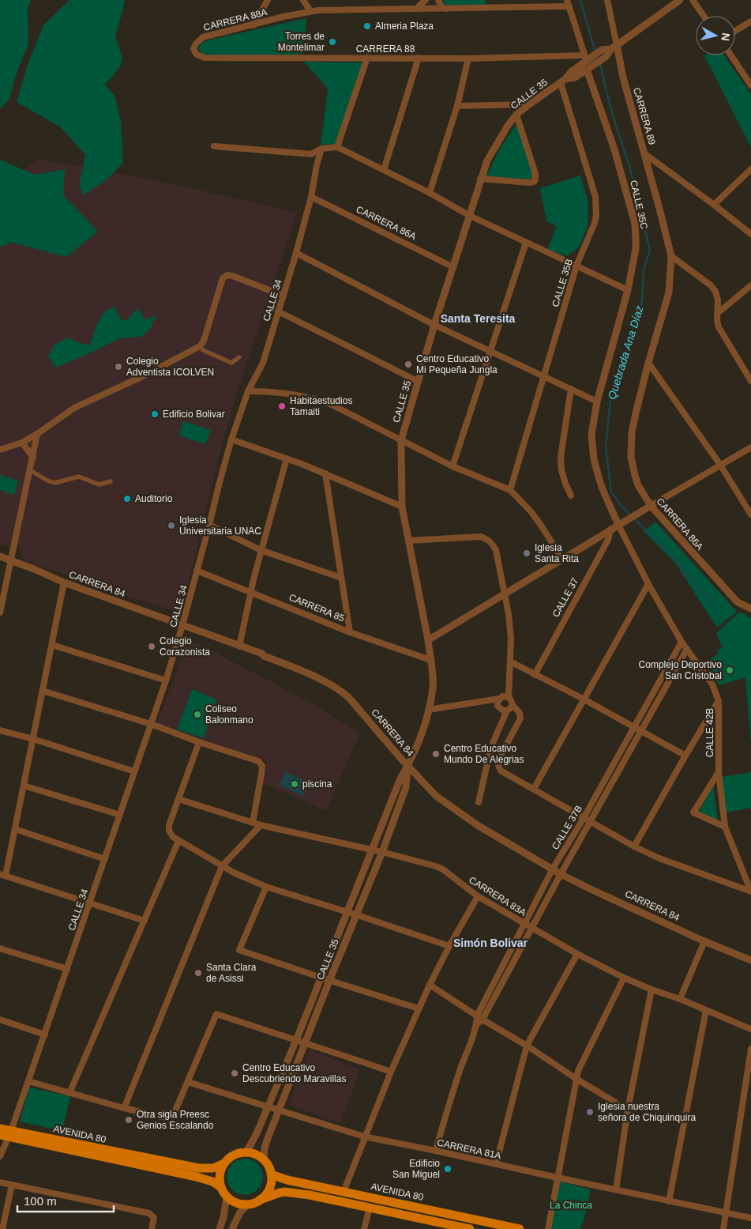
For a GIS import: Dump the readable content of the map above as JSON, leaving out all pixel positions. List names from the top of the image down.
{
  "streets": {
    "main road": ["AVENIDA 80"],
    "street": [
      "CARRERA 88A",
      "CARRERA 88",
      "CALLE 35",
      "CARRERA 89",
      "CALLE 35C",
      "CARRERA 86A",
      "CALLE 35B",
      "CALLE 34",
      "CARRERA 84",
      "CALLE 37",
      "CARRERA 85",
      "CALLE 42B",
      "CALLE 37B",
      "CARRERA 83A",
      "CARRERA 81A"
    ]
  },
  "crossings": [
    ["CARRERA 88A", "CARRERA 88"],
    ["CARRERA 88", "CALLE 35"],
    ["CALLE 35", "CARRERA 89"],
    ["CALLE 35", "CALLE 35C"],
    ["CALLE 35", "CARRERA 86A"],
    ["CALLE 35", "CALLE 35B"],
    ["CALLE 35", "CARRERA 84"],
    ["CALLE 35", "CARRERA 85"],
    ["CALLE 35", "CARRERA 83A"],
    ["CALLE 35", "AVENIDA 80"],
    ["CALLE 35", "CARRERA 81A"],
    ["CARRERA 89", "CALLE 35C"],
    ["CALLE 35C", "CARRERA 86A"],
    ["CARRERA 86A", "CALLE 34"],
    ["CALLE 34", "CARRERA 84"],
    ["CALLE 34", "CARRERA 85"],
    ["CALLE 34", "AVENIDA 80"],
    ["CARRERA 84", "CALLE 37B"],
    ["CALLE 42B", "CALLE 37B"],
    ["CALLE 37B", "CARRERA 83A"],
    ["CALLE 37B", "CARRERA 81A"]
  ],
  "districts": ["Santa Teresita", "Simón Bolivar"],
  "water": ["Quebrada Ana Díaz"],
  "parks": ["La Chinca"],
  "places": [
    "Almeria Plaza",
    "Torres de Montelimar",
    "Centro Educativo Mi Pequeña Jungla",
    "Colegio Adventista ICOLVEN",
    "Habitaestudios Tamaiti",
    "Edificio Bolivar",
    "Auditorio",
    "Iglesia Universitaria UNAC",
    "Iglesia Santa Rita",
    "Colegio Corazonista",
    "Complejo Deportivo San Cristobal",
    "Coliseo Balonmano",
    "Centro Educativo Mundo De Alegrias",
    "piscina",
    "Santa Clara de Asissi",
    "Centro Educativo Descubriendo Maravillas",
    "Iglesia nuestra señora de Chiquinquira",
    "Otra sigla Preesc Genios Escalando",
    "Edificio San Miguel"
  ],
  "scale_bar": "100 m",
  "north": "right"
}
